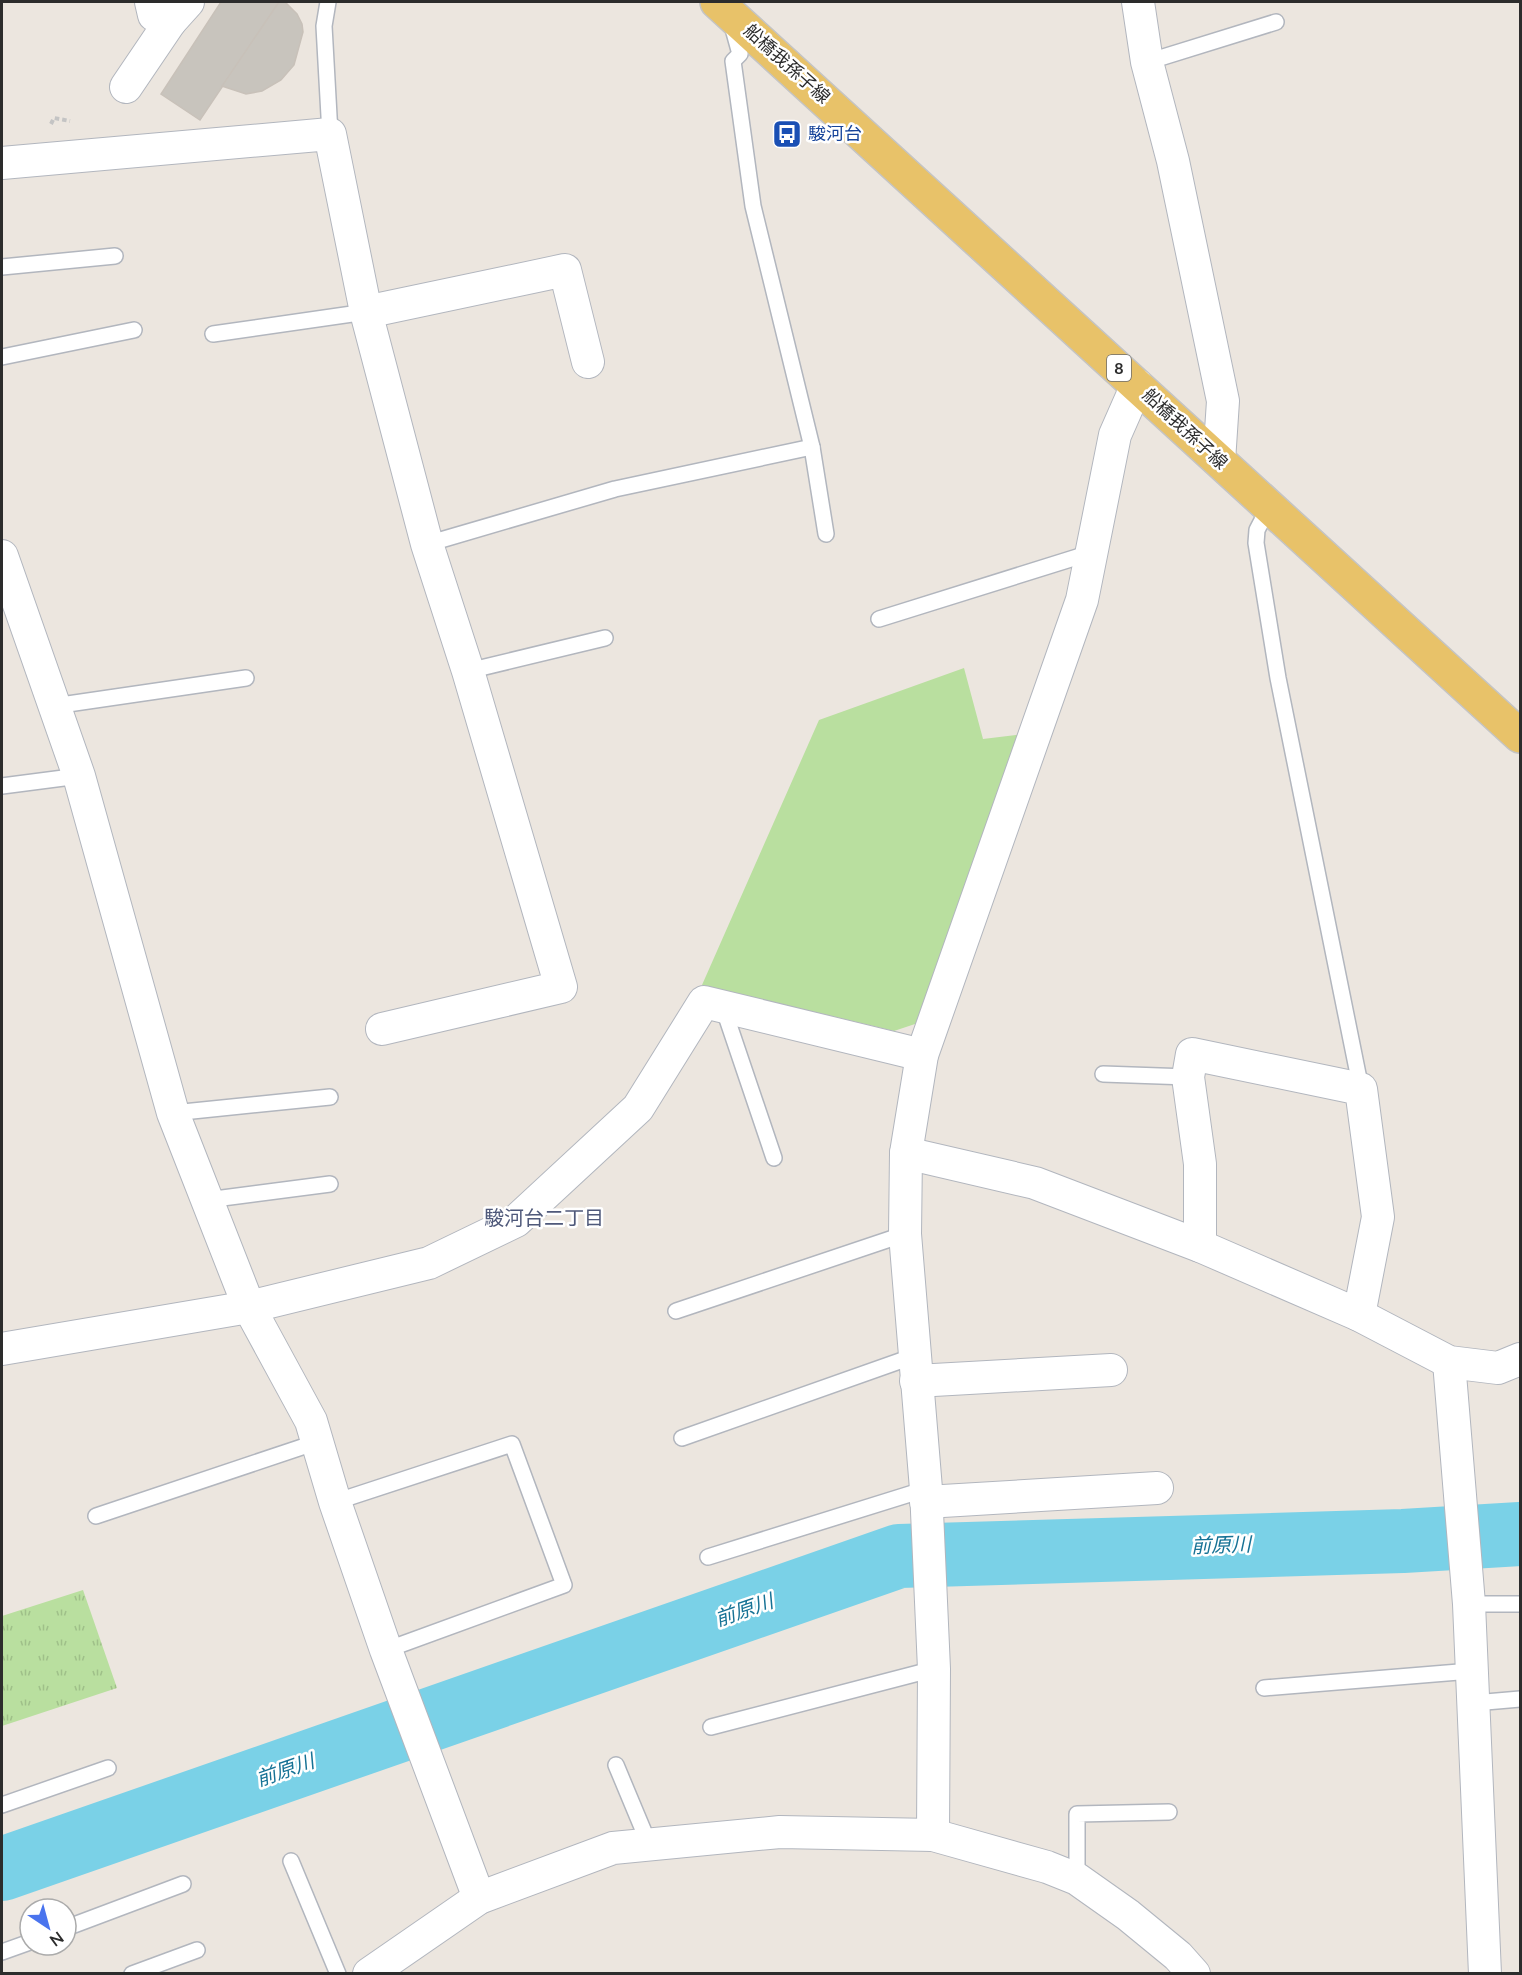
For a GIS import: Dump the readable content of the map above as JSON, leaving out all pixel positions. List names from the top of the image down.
{
  "streets": {
    "main road": ["船橋我孫子線", "8"]
  },
  "districts": ["駿河台二丁目"],
  "water": ["前原川"],
  "places": {
    "bus stop": ["駿河台"]
  },
  "north": "bottom right"
}
